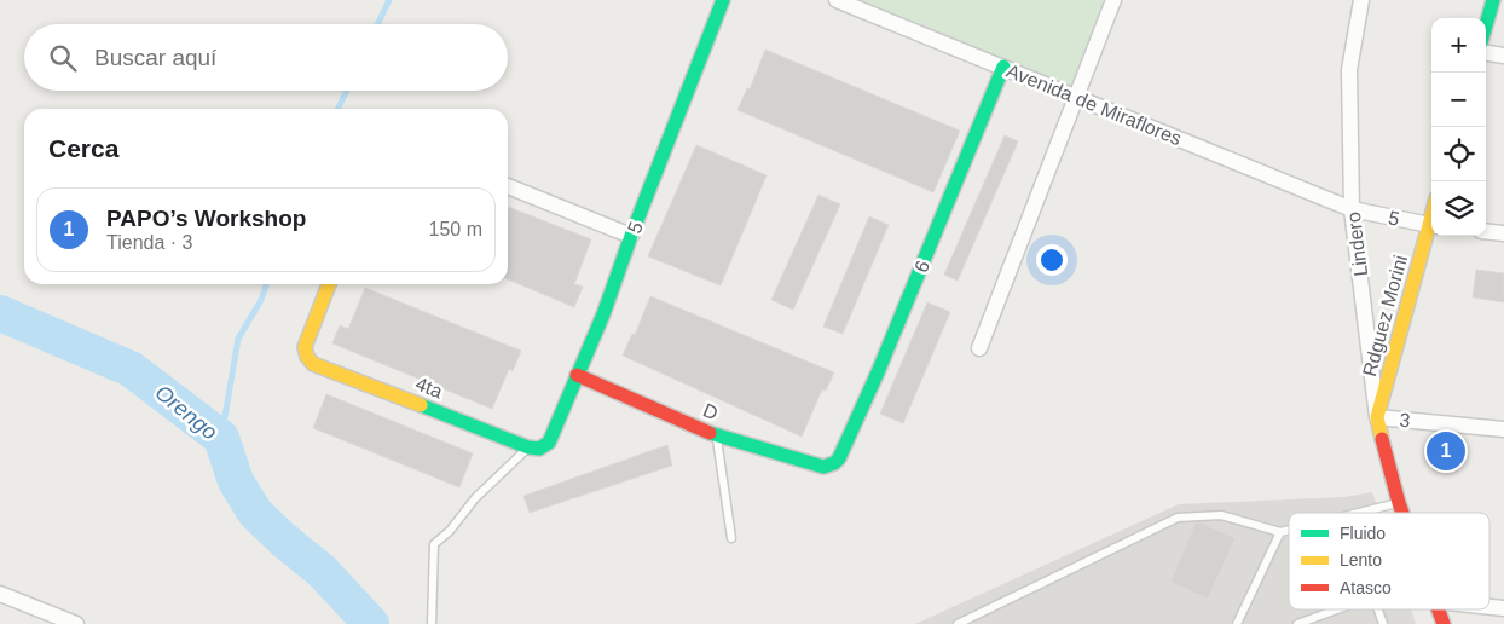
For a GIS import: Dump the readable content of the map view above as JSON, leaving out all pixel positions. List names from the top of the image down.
{
  "streets": {
    "street": [
      "Avenida de Miraflores",
      "5",
      "Lindero",
      "6",
      "Rdguez Morini",
      "4ta",
      "D",
      "3"
    ]
  },
  "crossings": [
    ["Avenida de Miraflores", "5"],
    ["Avenida de Miraflores", "Lindero"],
    ["Avenida de Miraflores", "6"],
    ["5", "Lindero"],
    ["5", "4ta"],
    ["5", "D"],
    ["Lindero", "Rdguez Morini"],
    ["Lindero", "3"],
    ["6", "D"],
    ["Rdguez Morini", "3"]
  ],
  "water": ["Orengo"],
  "legend": ["Fluido", "Lento", "Atasco"],
  "page": {
    "map_buttons": ["+", "−"],
    "search": "Buscar aquí",
    "heading": "Cerca",
    "list": [
      {
        "mark": "1",
        "name": "PAPO’s Workshop",
        "note": "Tienda · 3",
        "value": "150 m"
      }
    ],
    "pins": "1"
  }
}
